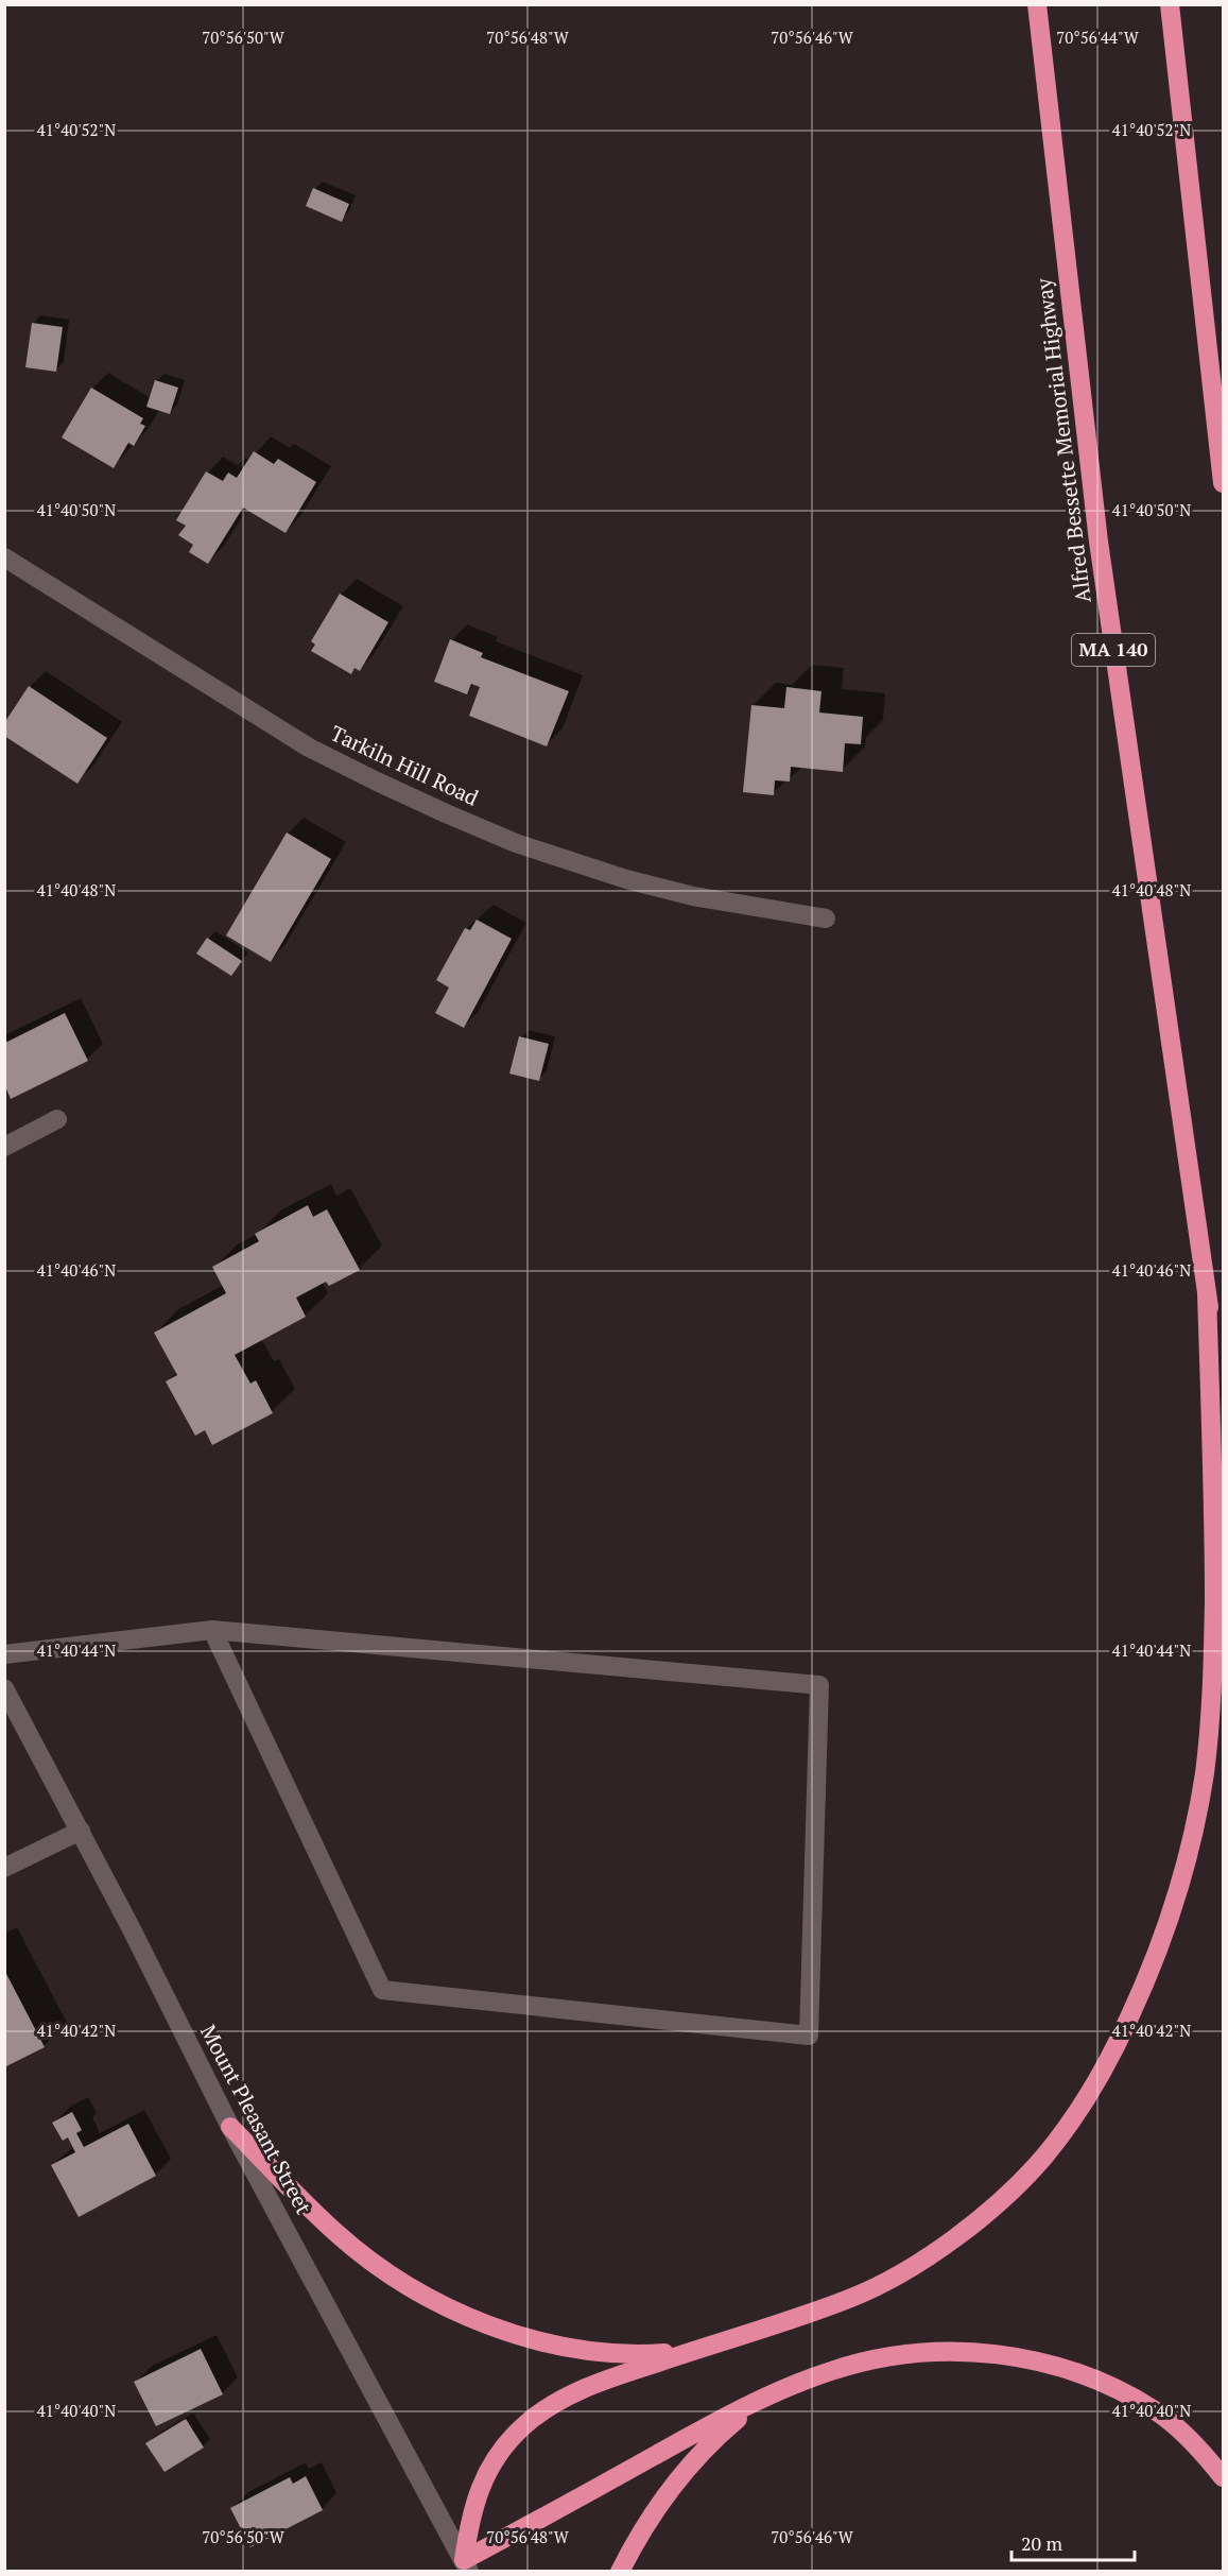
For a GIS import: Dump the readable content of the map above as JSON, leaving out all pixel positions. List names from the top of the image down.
{
  "streets": {
    "highway": ["Alfred Bessette Memorial Highway", "MA 140"],
    "street": ["Tarkiln Hill Road", "Mount Pleasant Street"]
  },
  "scale_bar": "20 m",
  "coordinates": [
    "70°56'50\"W",
    "70°56'48\"W",
    "70°56'46\"W",
    "70°56'44\"W",
    "41°40'52\"N",
    "41°40'50\"N",
    "41°40'48\"N",
    "41°40'46\"N",
    "41°40'44\"N",
    "41°40'42\"N",
    "41°40'40\"N"
  ]
}
